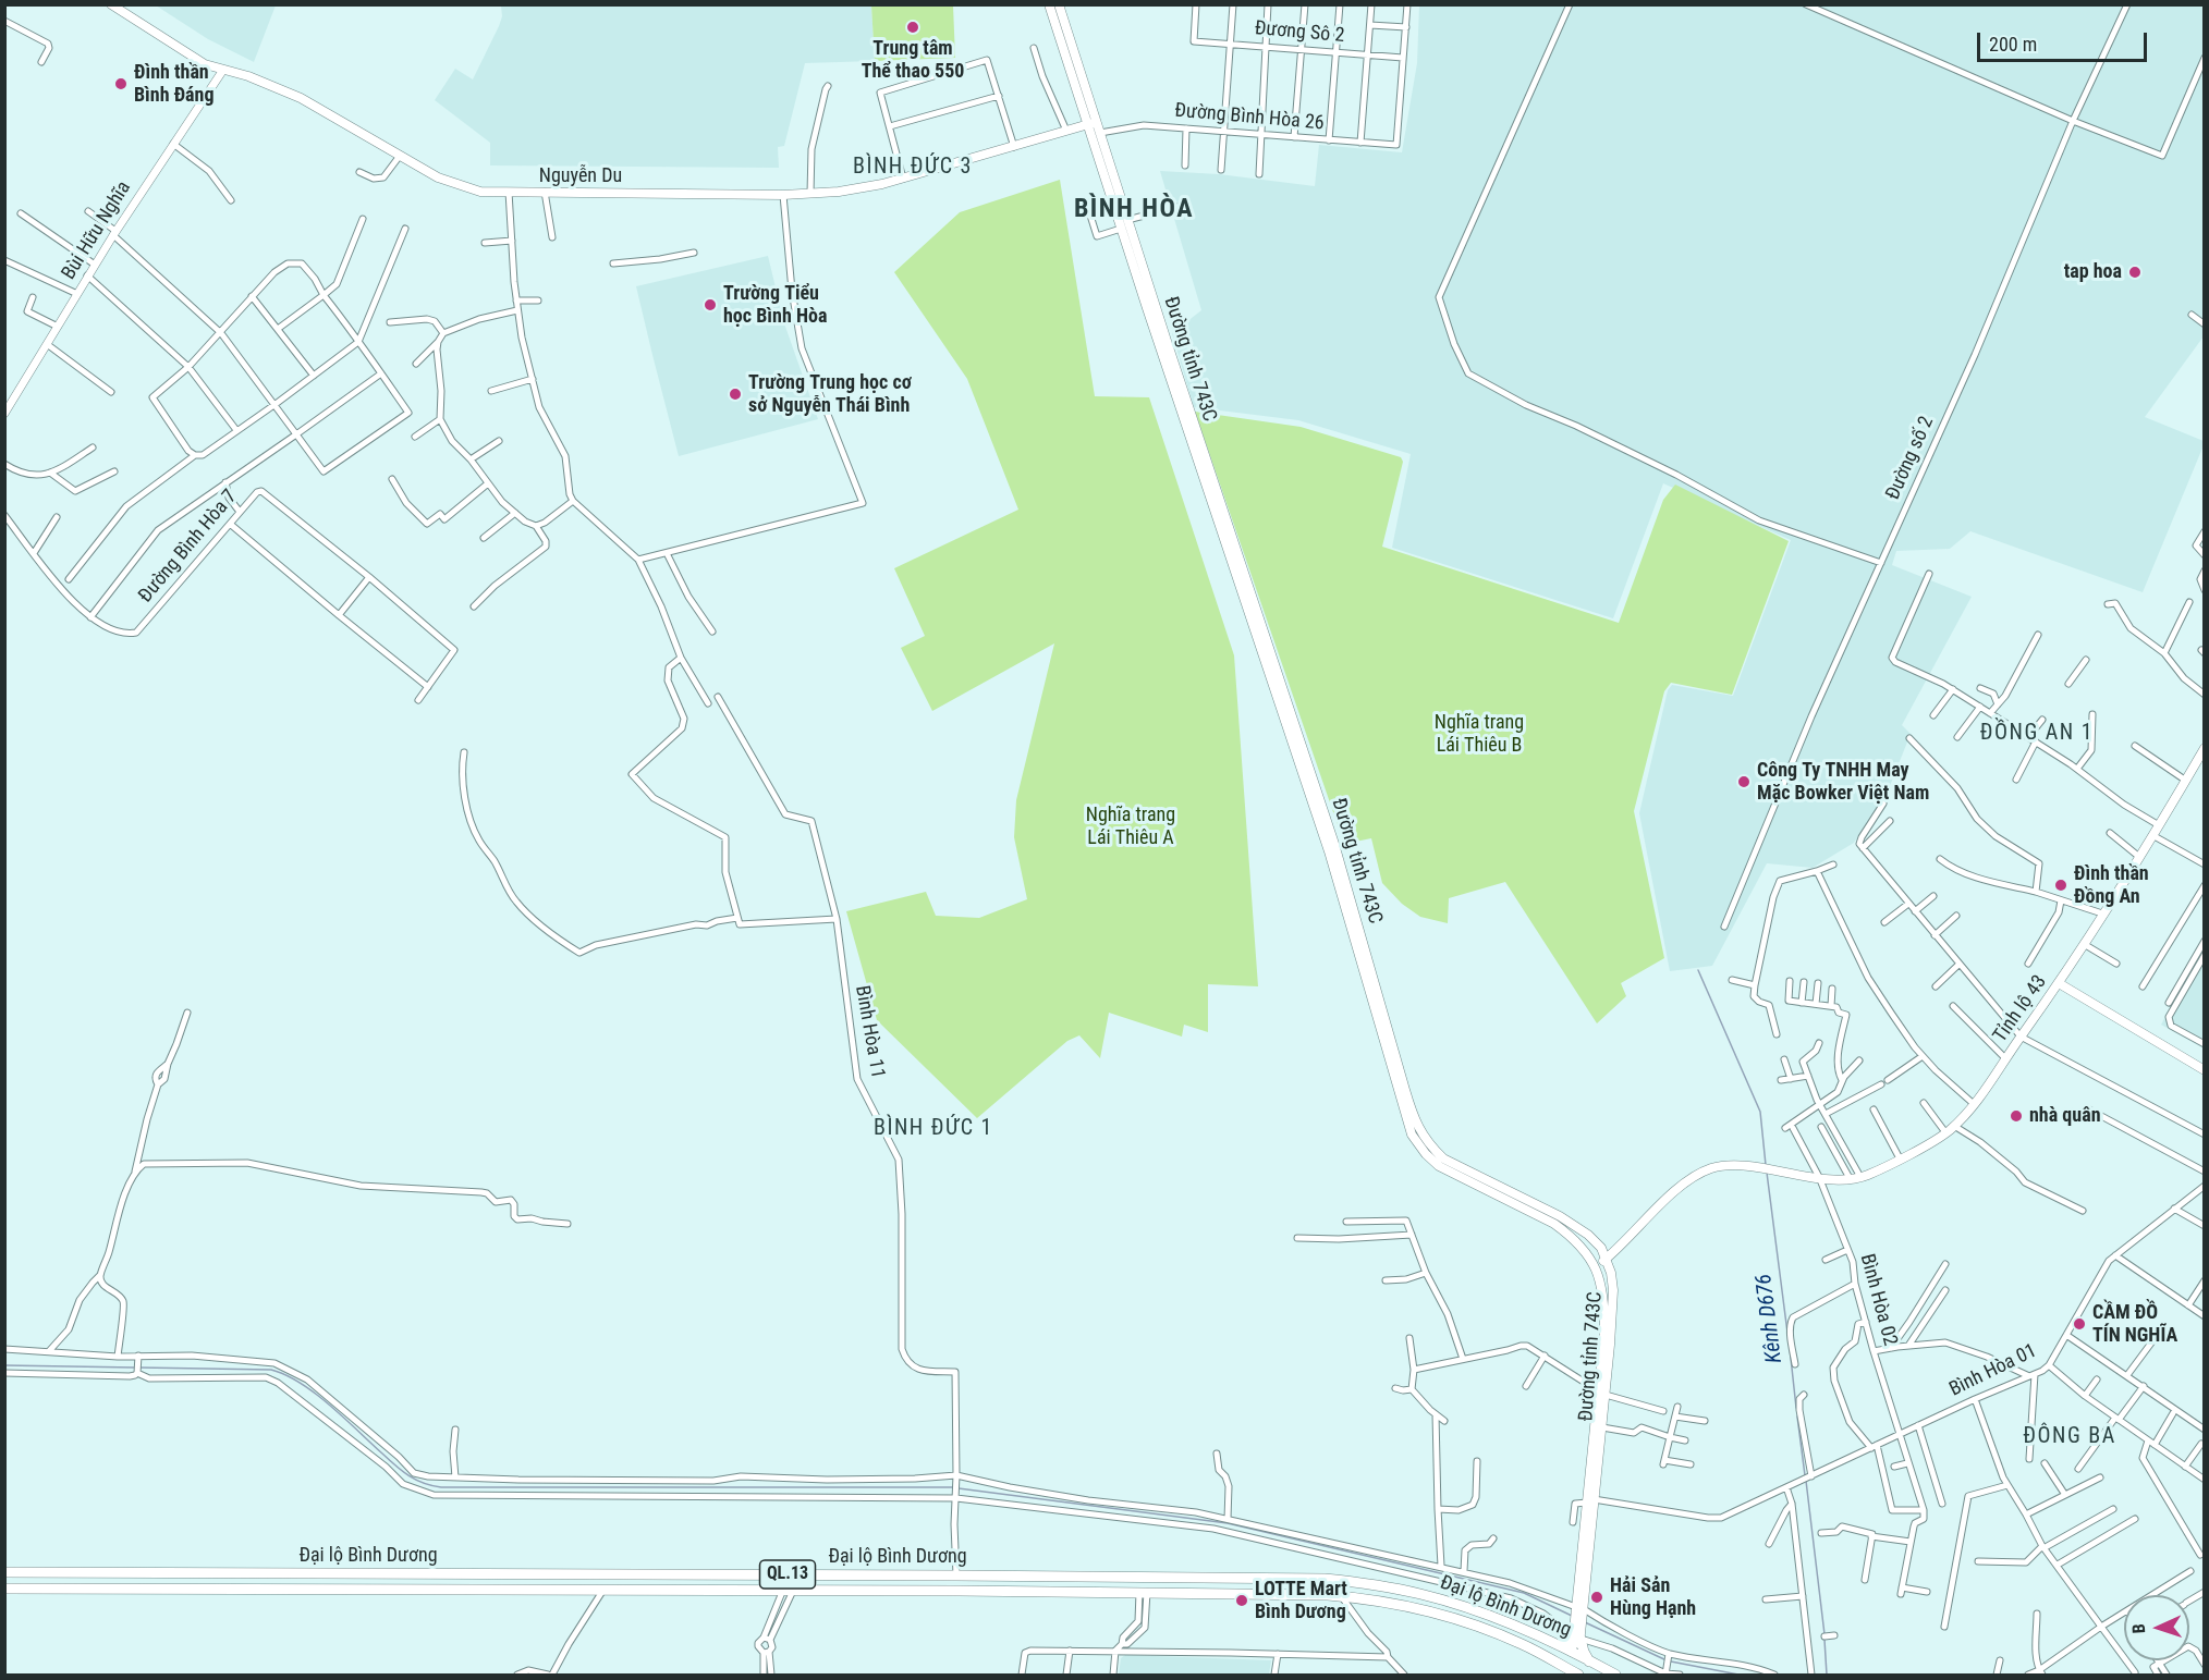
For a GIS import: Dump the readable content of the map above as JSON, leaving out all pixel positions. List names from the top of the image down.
{
  "streets": {
    "highway": ["Đại lộ Bình Dương", "QL.13"],
    "main road": ["Nguyễn Du", "Đường tỉnh 743C", "Tỉnh lộ 43"],
    "street": [
      "Đương Sô 2",
      "Đường Bình Hòa 26",
      "Bùi Hữu Nghĩa",
      "Đường số 2",
      "Đường Bình Hòa 7",
      "Bình Hòa 11",
      "Bình Hòa 02",
      "Bình Hòa 01"
    ]
  },
  "crossings": [
    ["Đương Sô 2", "Đường Bình Hòa 26"],
    ["Đường Bình Hòa 26", "Đường tỉnh 743C"],
    ["Nguyễn Du", "Bùi Hữu Nghĩa"],
    ["Nguyễn Du", "Đường tỉnh 743C"],
    ["Đường tỉnh 743C", "Tỉnh lộ 43"],
    ["Đường tỉnh 743C", "Bình Hòa 01"],
    ["Đường tỉnh 743C", "Đại lộ Bình Dương"],
    ["Tỉnh lộ 43", "Bình Hòa 02"],
    ["Bình Hòa 02", "Bình Hòa 01"]
  ],
  "districts": [
    "BÌNH ĐỨC 3",
    "BÌNH HÒA",
    "ĐỒNG AN 1",
    "BÌNH ĐỨC 1",
    "ĐÔNG BA"
  ],
  "water": ["Kênh D676"],
  "parks": ["Nghĩa trang Lái Thiêu B", "Nghĩa trang Lái Thiêu A"],
  "places": [
    "Trung tâm Thể thao 550",
    "Đình thần Bình Đáng",
    "tap hoa",
    "Trường Tiểu học Bình Hòa",
    "Trường Trung học cơ sở Nguyễn Thái Bình",
    "Công Ty TNHH May Mặc Bowker Việt Nam",
    "Đình thần Đồng An",
    "nhà quân",
    "CẦM ĐỒ TÍN NGHĨA",
    "Hải Sản Hùng Hạnh",
    "LOTTE Mart Bình Dương"
  ],
  "scale_bar": "200 m",
  "north": "left"
}
